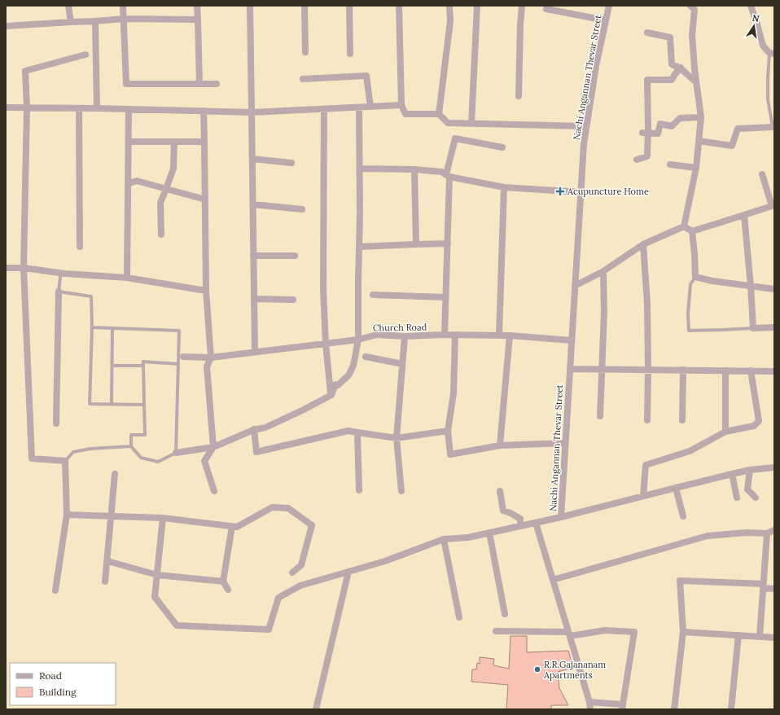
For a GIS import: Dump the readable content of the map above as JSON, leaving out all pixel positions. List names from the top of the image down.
{
  "streets": {
    "street": ["Nachi Angannan Thevar Street", "Church Road"]
  },
  "crossings": [
    ["Nachi Angannan Thevar Street", "Church Road"]
  ],
  "places": {
    "health": ["Acupuncture Home"],
    "other": ["R.R.Gajananam Apartments"]
  },
  "legend": ["Road", "Building"],
  "north": "top"
}
